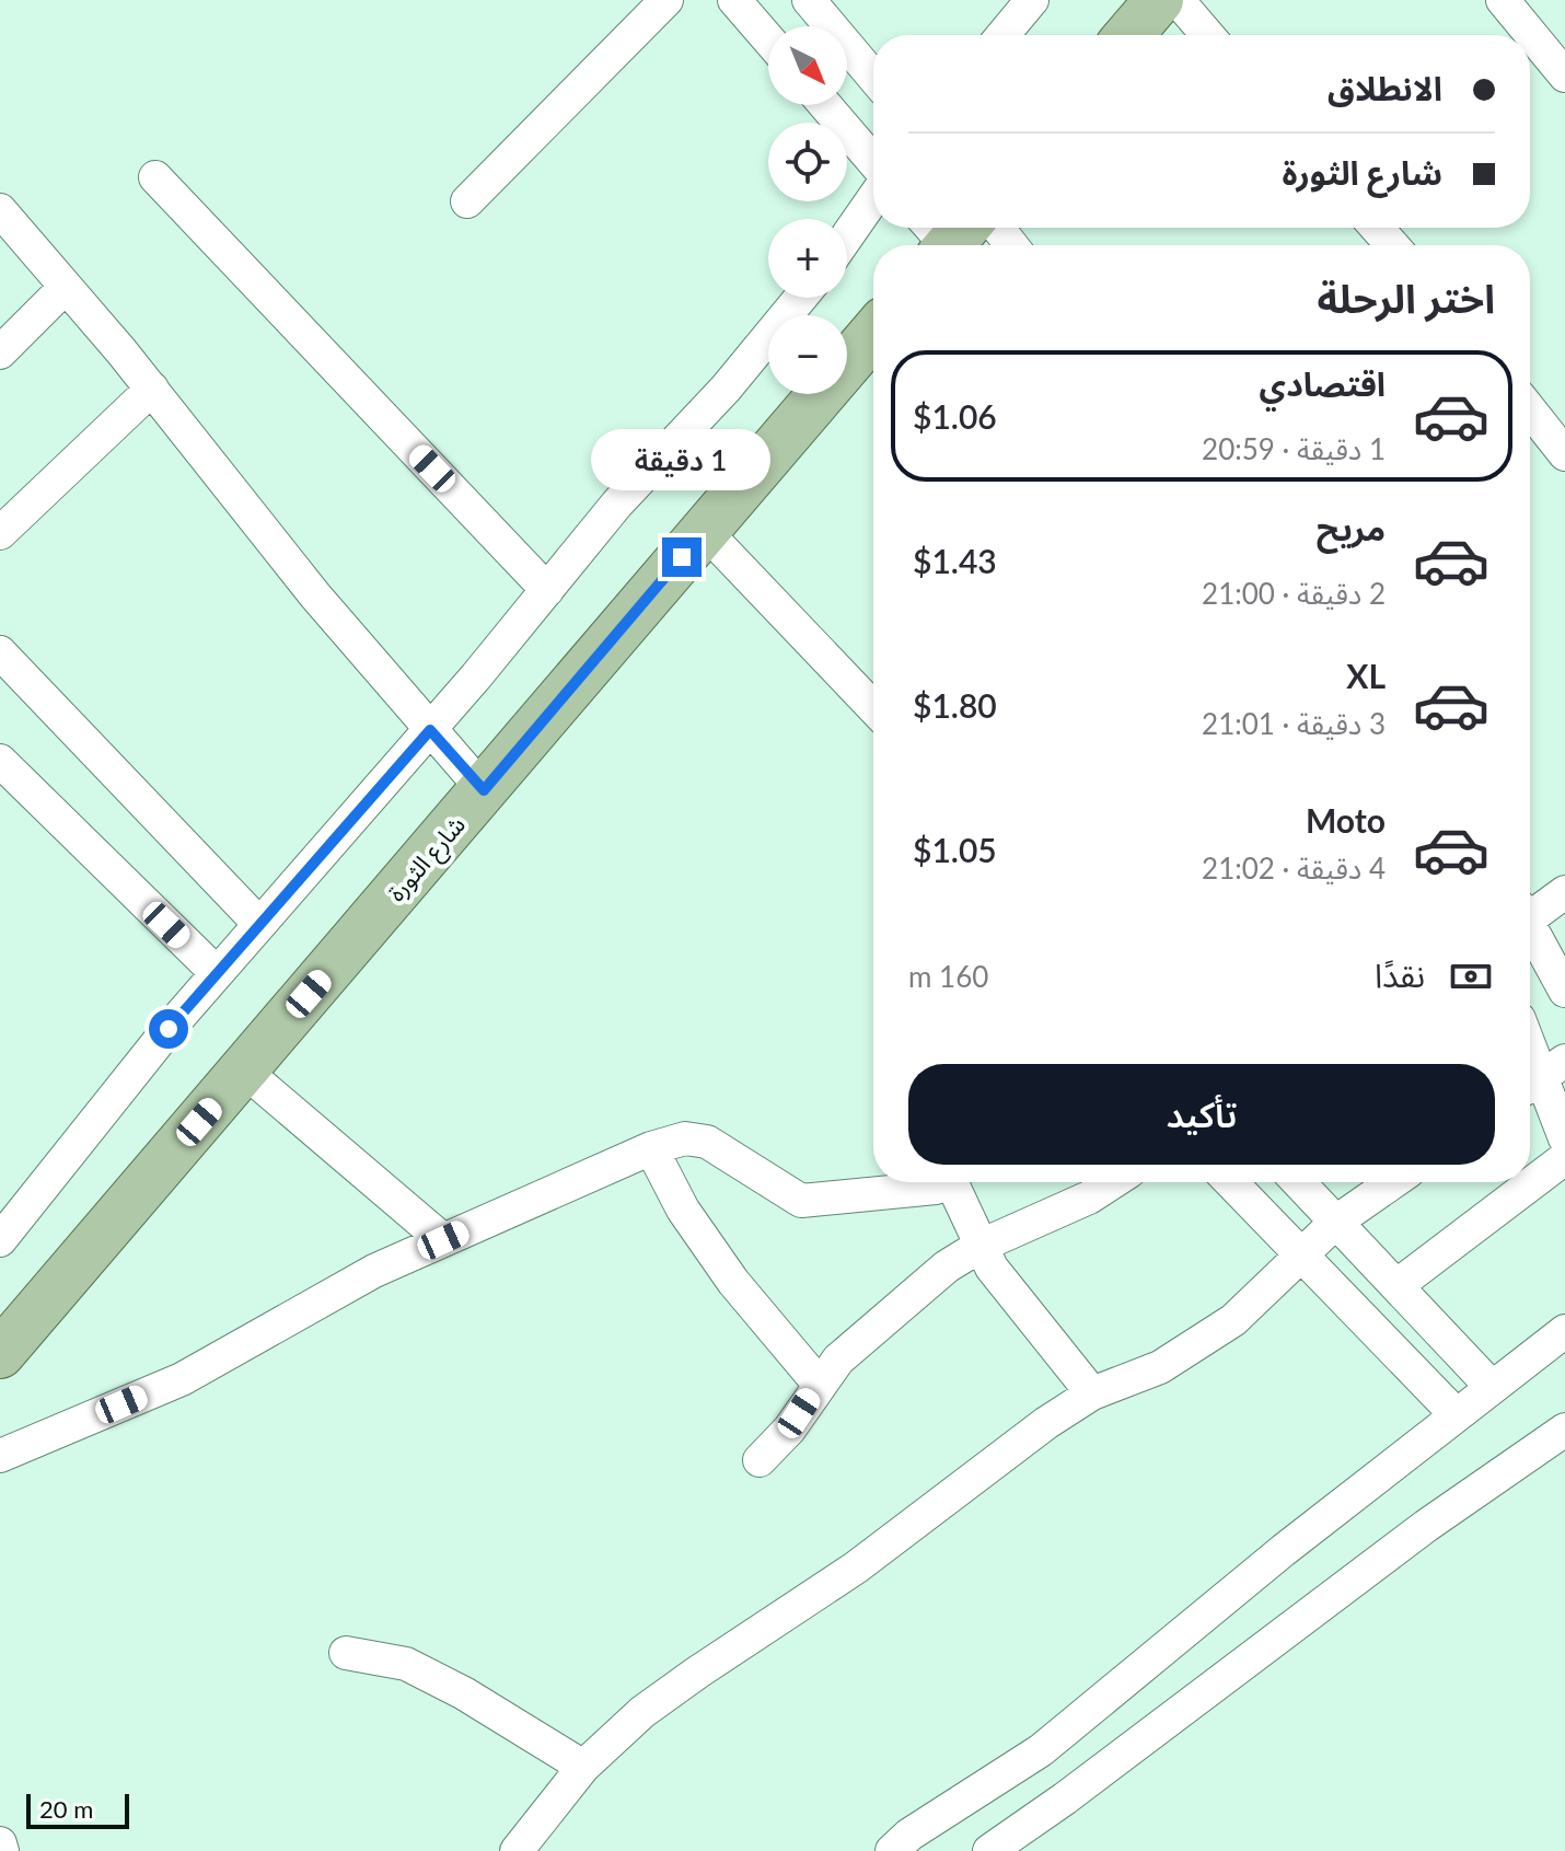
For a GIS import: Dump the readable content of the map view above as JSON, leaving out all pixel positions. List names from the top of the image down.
{
  "streets": {
    "main road": ["شارع الثورة"]
  },
  "scale_bar": "20 m",
  "north": "bottom right",
  "page": {
    "map_buttons": ["+", "−"],
    "banner": ["الانطلاق", "شارع الثورة"],
    "heading": "اختر الرحلة",
    "list": [
      {
        "name": "اقتصادي",
        "note": "1 دقيقة · 20:59",
        "value": "$1.06"
      },
      {
        "name": "مريح",
        "note": "2 دقيقة · 21:00",
        "value": "$1.43"
      },
      {
        "name": "XL",
        "note": "3 دقيقة · 21:01",
        "value": "$1.80"
      },
      {
        "name": "Moto",
        "note": "4 دقيقة · 21:02",
        "value": "$1.05"
      }
    ],
    "bubble": "1 دقيقة",
    "pay": ["نقدًا", "160 m"],
    "buttons": "تأكيد",
    "scale": "20 m"
  }
}
